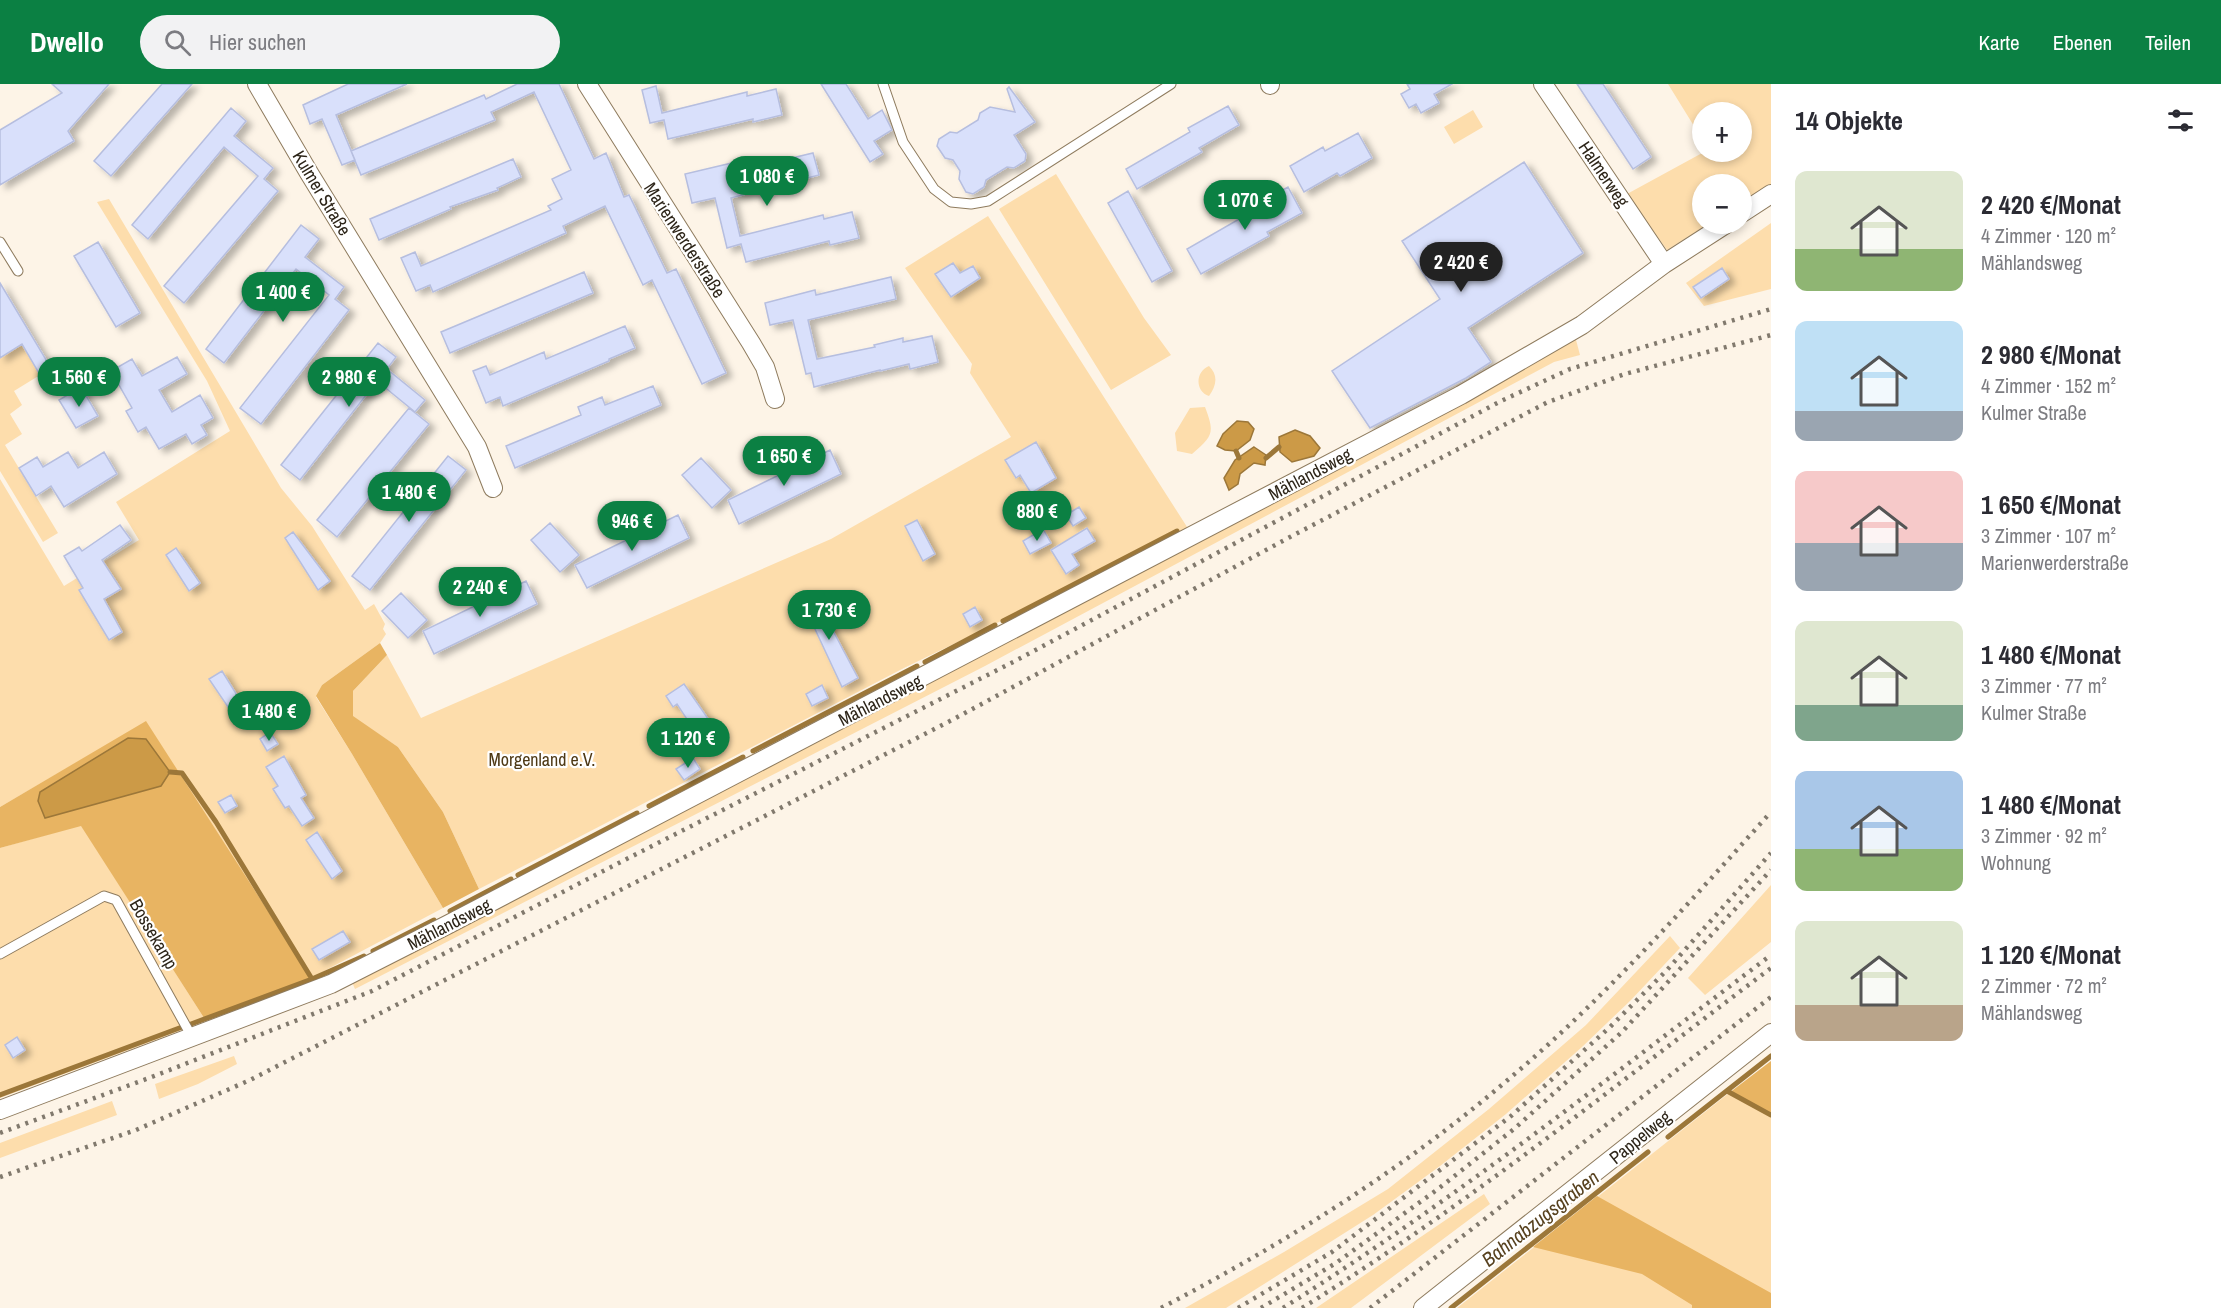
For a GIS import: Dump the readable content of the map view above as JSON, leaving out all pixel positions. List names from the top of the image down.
{
  "streets": {
    "street": [
      "Halmerweg",
      "Kulmer Straße",
      "Marienwerderstraße",
      "Mählandsweg",
      "Pappelweg"
    ],
    "lane": ["Bossekamp"]
  },
  "crossings": [
    ["Halmerweg", "Mählandsweg"],
    ["Mählandsweg", "Bossekamp"]
  ],
  "water": ["Bahnabzugsgraben"],
  "parks": ["Morgenland e.V."],
  "page": {
    "header": "Dwello",
    "search": "Hier suchen",
    "nav": ["Karte", "Ebenen", "Teilen"],
    "heading": "14 Objekte",
    "map_buttons": ["+", "−"],
    "price": [
      "1 080 €",
      "1 070 €",
      "2 420 €",
      "1 400 €",
      "1 560 €",
      "2 980 €",
      "1 650 €",
      "1 480 €",
      "880 €",
      "946 €",
      "2 240 €",
      "1 730 €",
      "1 480 €",
      "1 120 €"
    ],
    "list": [
      {
        "name": "2 420 €/Monat",
        "note": "4 Zimmer · 120 m² · Mählandsweg"
      },
      {
        "name": "2 980 €/Monat",
        "note": "4 Zimmer · 152 m² · Kulmer Straße"
      },
      {
        "name": "1 650 €/Monat",
        "note": "3 Zimmer · 107 m² · Marienwerderstraße"
      },
      {
        "name": "1 480 €/Monat",
        "note": "3 Zimmer · 77 m² · Kulmer Straße"
      },
      {
        "name": "1 480 €/Monat",
        "note": "3 Zimmer · 92 m² · Wohnung"
      },
      {
        "name": "1 120 €/Monat",
        "note": "2 Zimmer · 72 m² · Mählandsweg"
      }
    ]
  }
}
